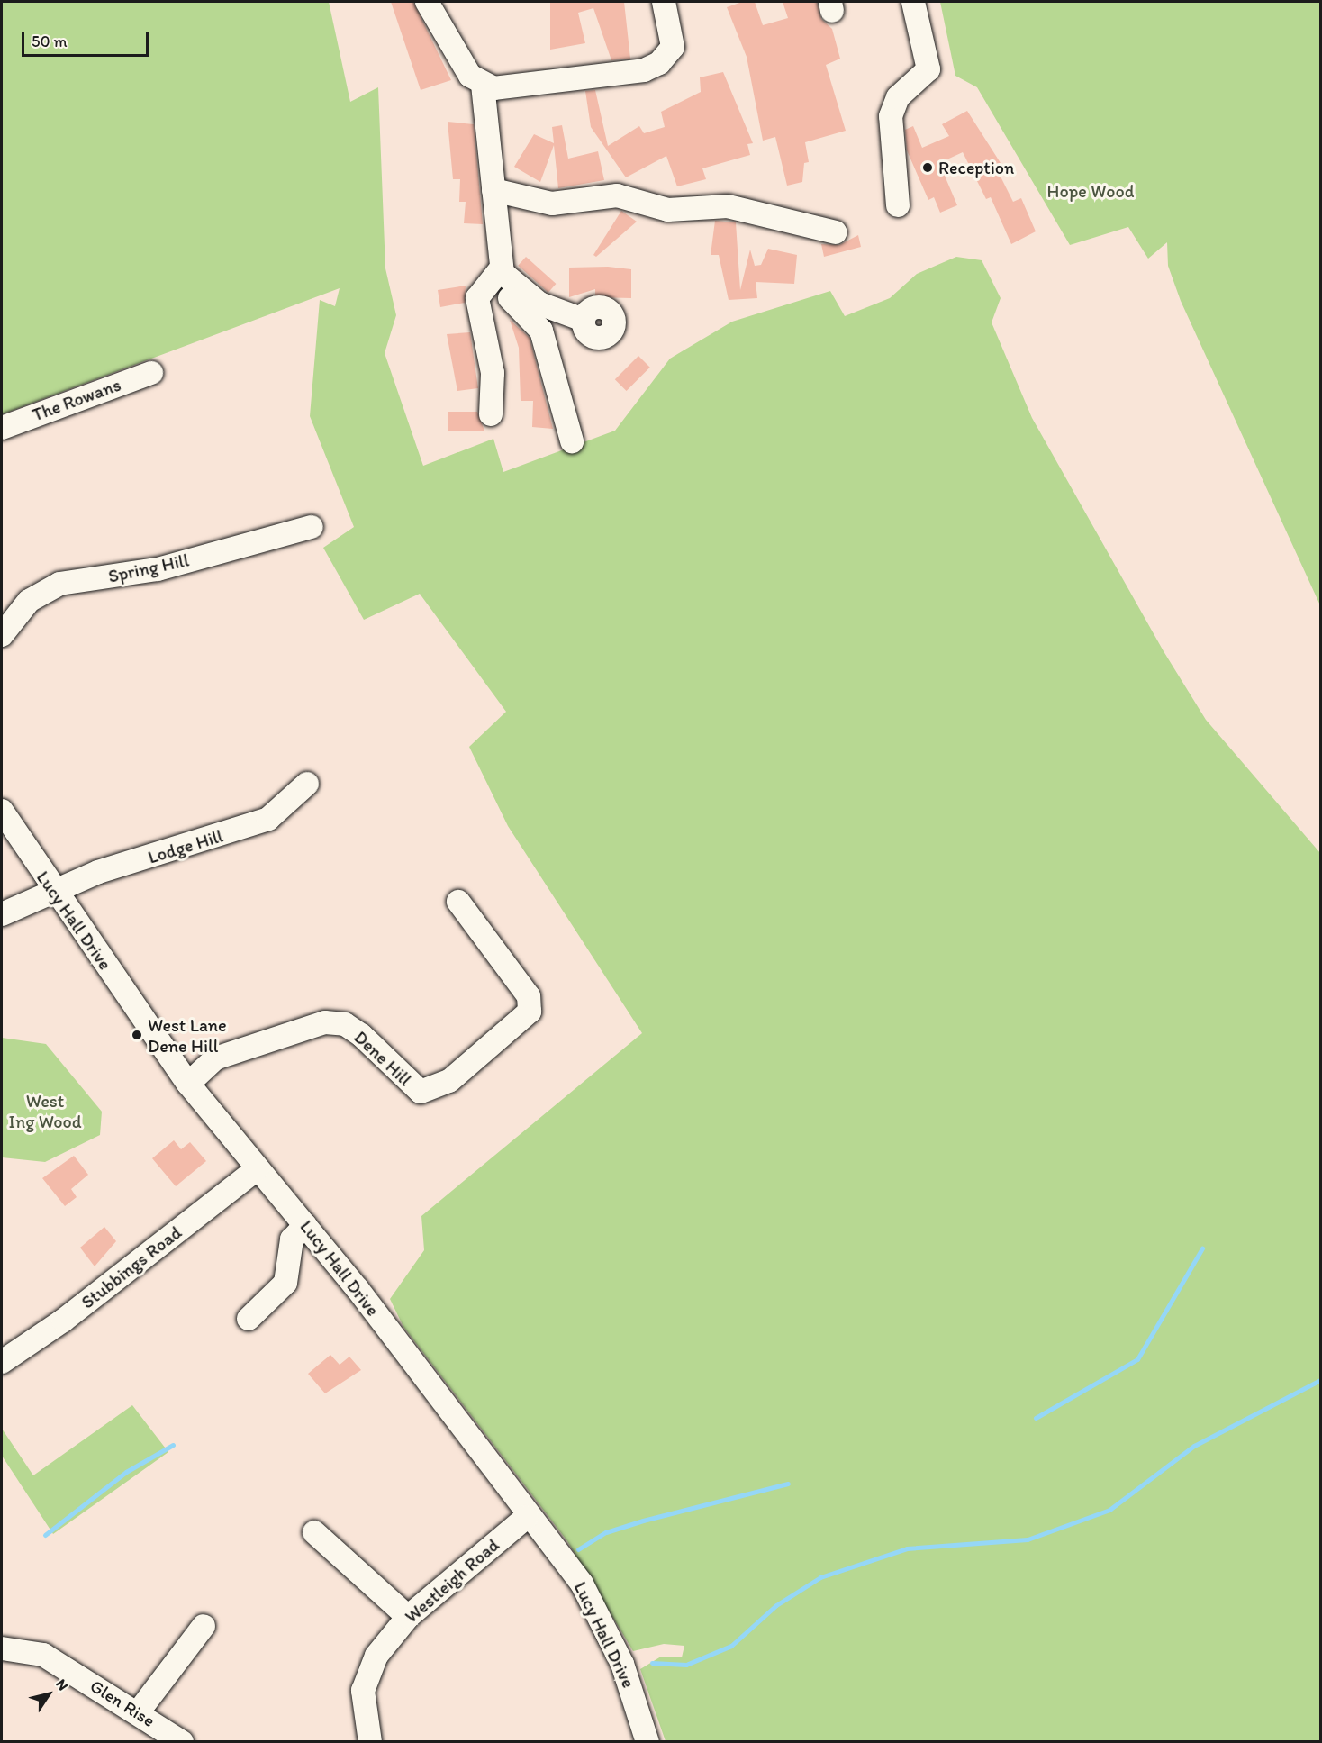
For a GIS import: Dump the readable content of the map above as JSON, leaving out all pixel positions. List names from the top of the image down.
{
  "streets": {
    "street": [
      "The Rowans",
      "Spring Hill",
      "Lodge Hill",
      "Lucy Hall Drive",
      "Dene Hill",
      "Stubbings Road",
      "Westleigh Road",
      "Glen Rise"
    ]
  },
  "crossings": [
    ["Lodge Hill", "Lucy Hall Drive"],
    ["Lucy Hall Drive", "Dene Hill"],
    ["Lucy Hall Drive", "Stubbings Road"],
    ["Lucy Hall Drive", "Westleigh Road"]
  ],
  "parks": ["Hope Wood", "West Ing Wood"],
  "places": ["Reception", "West Lane Dene Hill"],
  "scale_bar": "50 m",
  "north": "top right"
}
